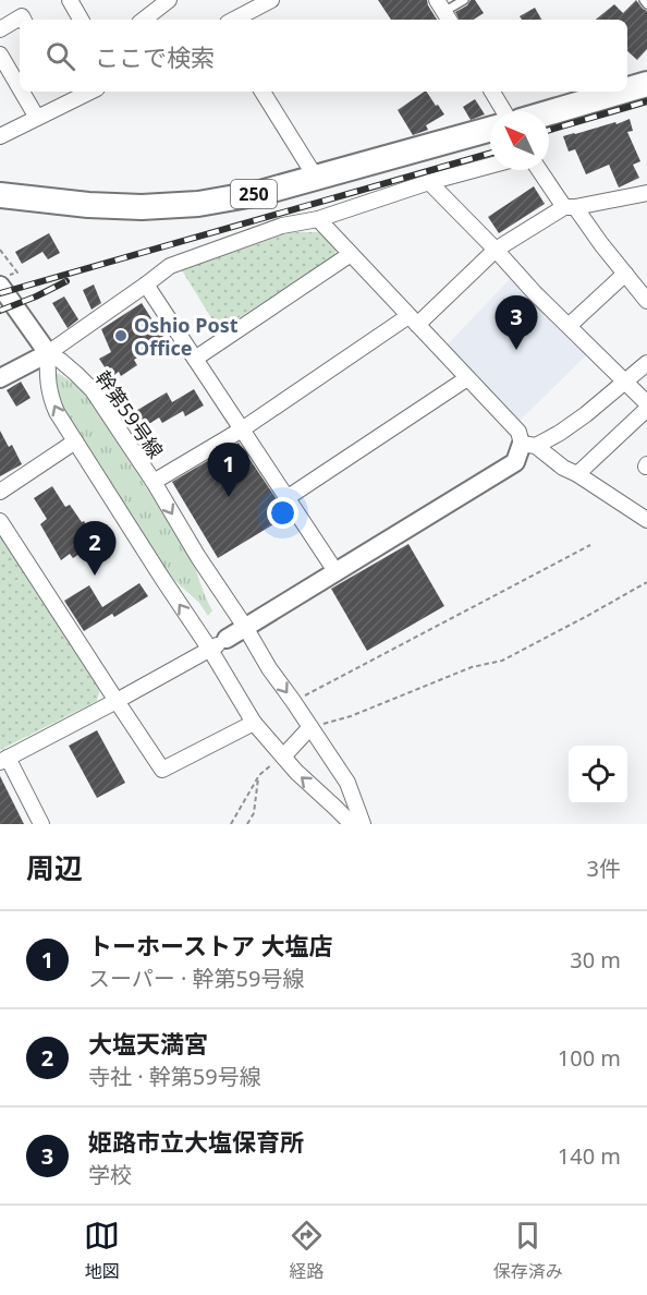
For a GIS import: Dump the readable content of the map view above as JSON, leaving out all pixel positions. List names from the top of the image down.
{
  "streets": {
    "highway": ["250"],
    "street": ["幹第59号線"]
  },
  "places": ["Oshio Post Office"],
  "north": "top left",
  "page": {
    "search": "ここで検索",
    "pins": ["3", "1", "2"],
    "heading": ["周辺", "3件"],
    "list": [
      {
        "mark": "1",
        "name": "トーホーストア 大塩店",
        "note": "スーパー · 幹第59号線",
        "value": "30 m"
      },
      {
        "mark": "2",
        "name": "大塩天満宮",
        "note": "寺社 · 幹第59号線",
        "value": "100 m"
      },
      {
        "mark": "3",
        "name": "姫路市立大塩保育所",
        "note": "学校",
        "value": "140 m"
      }
    ],
    "nav": ["地図", "経路", "保存済み"]
  }
}
